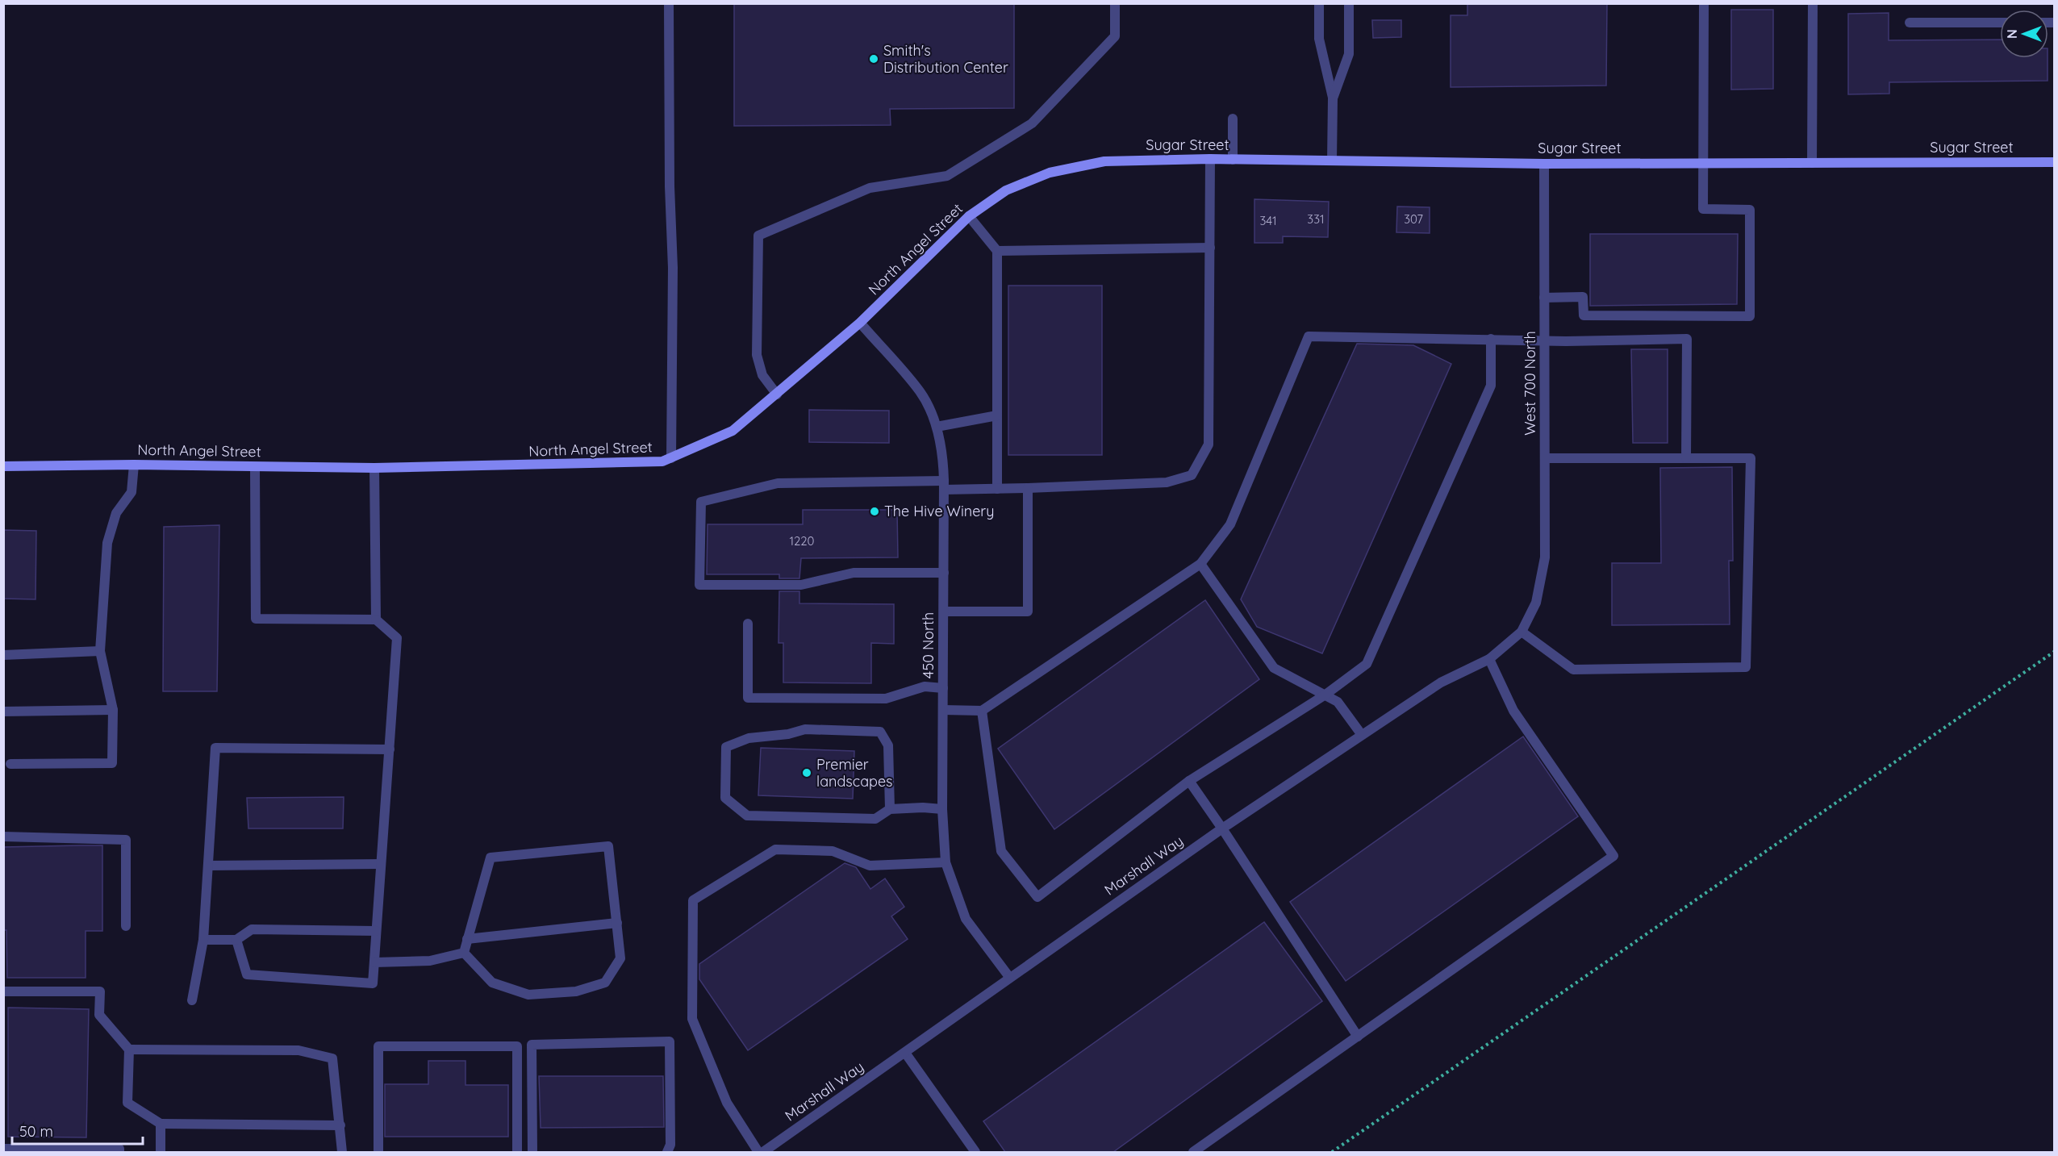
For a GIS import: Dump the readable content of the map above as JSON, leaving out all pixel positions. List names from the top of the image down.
{
  "streets": {
    "street": [
      "Sugar Street",
      "North Angel Street",
      "West 700 North",
      "450 North",
      "Marshall Way"
    ]
  },
  "crossings": [
    ["Sugar Street", "North Angel Street"],
    ["Sugar Street", "West 700 North"],
    ["North Angel Street", "450 North"],
    ["West 700 North", "Marshall Way"],
    ["450 North", "Marshall Way"]
  ],
  "places": ["Smith's Distribution Center", "The Hive Winery", "Premier landscapes"],
  "house_numbers": [
    "331",
    "307",
    "341",
    "1220"
  ],
  "scale_bar": "50 m",
  "north": "left"
}
